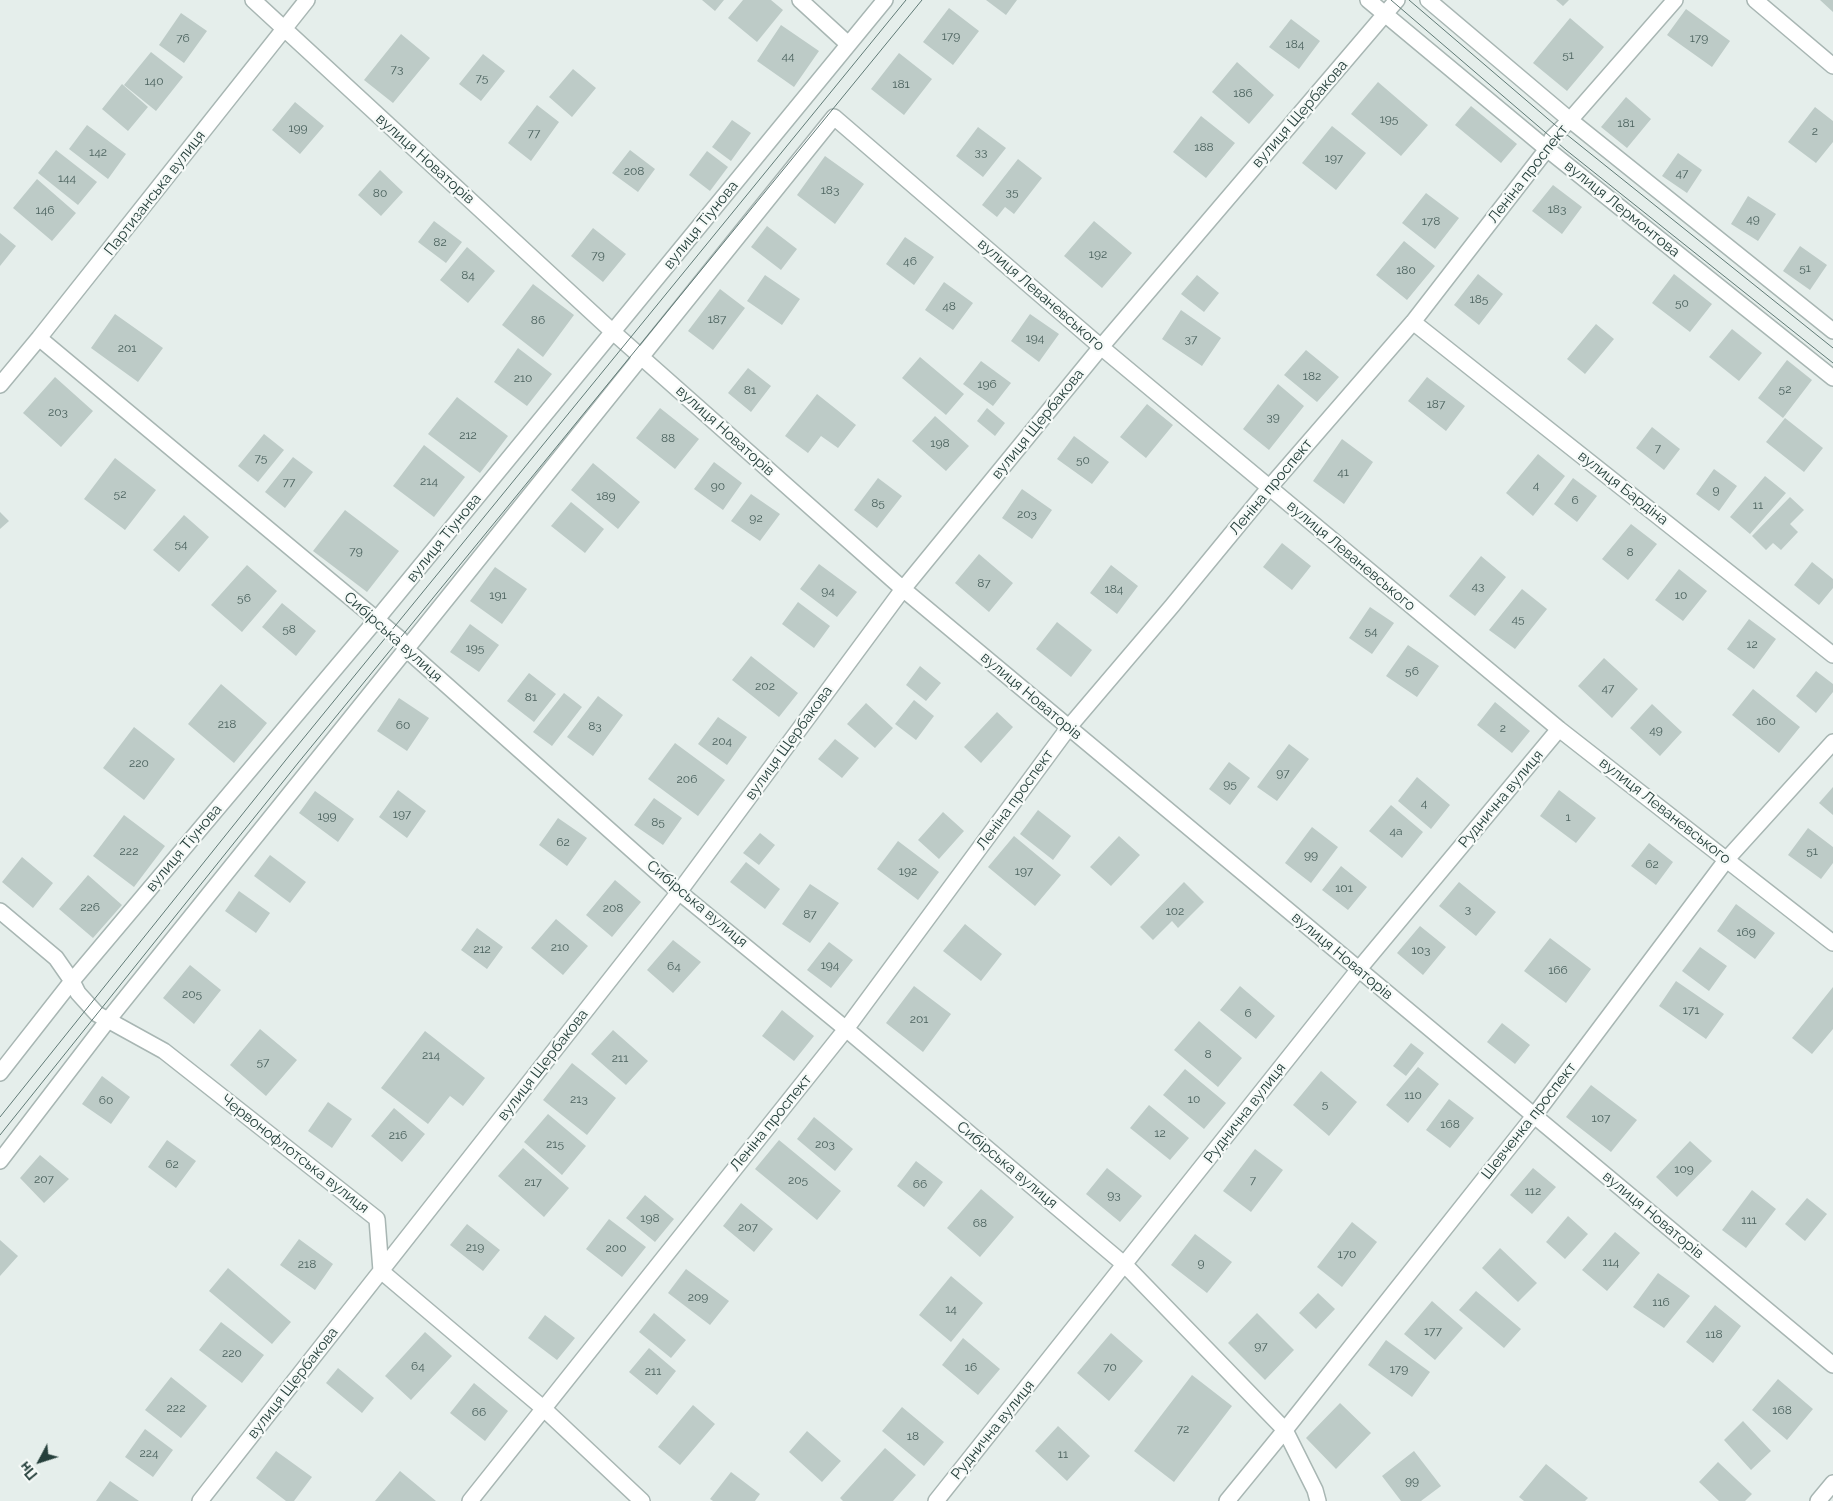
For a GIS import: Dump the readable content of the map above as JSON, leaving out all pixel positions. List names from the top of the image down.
{
  "streets": {
    "street": [
      "вулиця Щербакова",
      "вулиця Новаторів",
      "Леніна проспект",
      "Партизанська вулиця",
      "вулиця Лермонтова",
      "вулиця Тіунова",
      "вулиця Леваневського",
      "вулиця Бардіна",
      "Сибірська вулиця",
      "Руднична вулиця",
      "Шевченка проспект",
      "Червонофлотська вулиця"
    ]
  },
  "crossings": [
    ["вулиця Щербакова", "вулиця Новаторів"],
    ["вулиця Щербакова", "вулиця Лермонтова"],
    ["вулиця Щербакова", "вулиця Леваневського"],
    ["вулиця Щербакова", "Сибірська вулиця"],
    ["вулиця Щербакова", "Червонофлотська вулиця"],
    ["вулиця Новаторів", "Леніна проспект"],
    ["вулиця Новаторів", "Партизанська вулиця"],
    ["вулиця Новаторів", "вулиця Тіунова"],
    ["вулиця Новаторів", "вулиця Леваневського"],
    ["вулиця Новаторів", "Руднична вулиця"],
    ["вулиця Новаторів", "Шевченка проспект"],
    ["Леніна проспект", "вулиця Лермонтова"],
    ["Леніна проспект", "вулиця Леваневського"],
    ["Леніна проспект", "вулиця Бардіна"],
    ["Леніна проспект", "Сибірська вулиця"],
    ["Партизанська вулиця", "Сибірська вулиця"],
    ["вулиця Тіунова", "Сибірська вулиця"],
    ["вулиця Тіунова", "Червонофлотська вулиця"],
    ["вулиця Леваневського", "Руднична вулиця"],
    ["вулиця Леваневського", "Шевченка проспект"],
    ["Сибірська вулиця", "Руднична вулиця"],
    ["Сибірська вулиця", "Шевченка проспект"]
  ],
  "house_numbers": [
    "179",
    "76",
    "179",
    "184",
    "51",
    "44",
    "73",
    "75",
    "140",
    "181",
    "186",
    "195",
    "181",
    "199",
    "2",
    "77",
    "188",
    "142",
    "33",
    "197",
    "208",
    "47",
    "144",
    "183",
    "35",
    "80",
    "183",
    "146",
    "49",
    "178",
    "82",
    "192",
    "79",
    "46",
    "51",
    "180",
    "84",
    "185",
    "50",
    "48",
    "187",
    "86",
    "194",
    "37",
    "201",
    "182",
    "210",
    "196",
    "52",
    "81",
    "187",
    "203",
    "39",
    "212",
    "88",
    "198",
    "7",
    "75",
    "50",
    "41",
    "214",
    "77",
    "4",
    "90",
    "9",
    "52",
    "189",
    "6",
    "85",
    "11",
    "203",
    "92",
    "54",
    "79",
    "8",
    "87",
    "43",
    "184",
    "94",
    "191",
    "10",
    "56",
    "45",
    "58",
    "54",
    "12",
    "195",
    "56",
    "202",
    "47",
    "81",
    "160",
    "218",
    "60",
    "83",
    "2",
    "49",
    "204",
    "220",
    "97",
    "206",
    "95",
    "4",
    "197",
    "199",
    "1",
    "85",
    "4а",
    "62",
    "222",
    "51",
    "99",
    "62",
    "192",
    "197",
    "101",
    "226",
    "208",
    "3",
    "102",
    "87",
    "169",
    "210",
    "212",
    "103",
    "194",
    "64",
    "166",
    "205",
    "171",
    "6",
    "201",
    "8",
    "214",
    "211",
    "57",
    "110",
    "213",
    "10",
    "60",
    "5",
    "107",
    "168",
    "12",
    "216",
    "215",
    "203",
    "62",
    "109",
    "207",
    "205",
    "7",
    "217",
    "66",
    "112",
    "93",
    "198",
    "111",
    "68",
    "207",
    "219",
    "200",
    "170",
    "114",
    "9",
    "218",
    "209",
    "116",
    "14",
    "177",
    "118",
    "97",
    "220",
    "64",
    "16",
    "70",
    "179",
    "211",
    "222",
    "168",
    "66",
    "72",
    "18",
    "224",
    "11",
    "99"
  ],
  "north": "bottom left"
}
